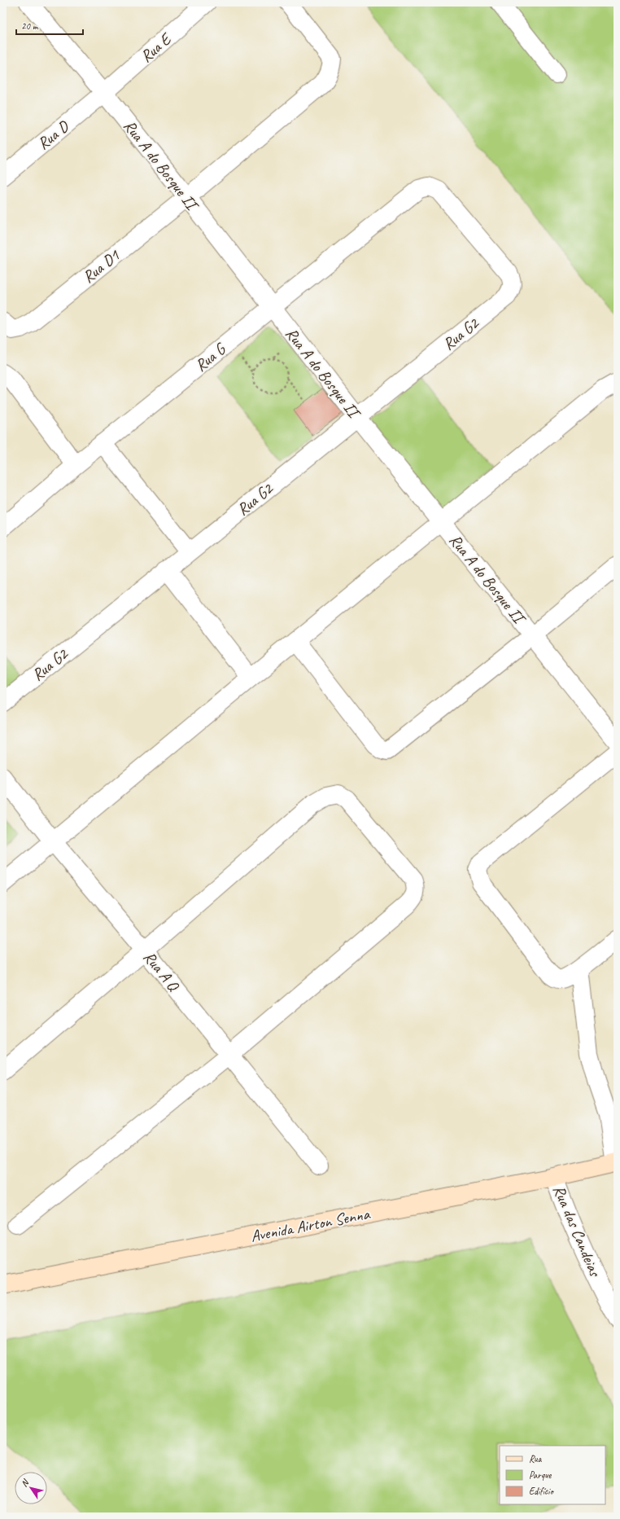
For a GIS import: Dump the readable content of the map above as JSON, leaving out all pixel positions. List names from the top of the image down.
{
  "streets": {
    "main road": ["Avenida Airton Senna"],
    "street": [
      "Rua E",
      "Rua D",
      "Rua A do Bosque II",
      "Rua D1",
      "Rua G2",
      "Rua G",
      "Rua A Q",
      "Rua das Candeias"
    ]
  },
  "crossings": [
    ["Rua E", "Rua D"],
    ["Rua E", "Rua A do Bosque II"],
    ["Rua D", "Rua A do Bosque II"],
    ["Rua A do Bosque II", "Rua D1"],
    ["Rua A do Bosque II", "Rua G2"],
    ["Rua A do Bosque II", "Rua G"],
    ["Rua G2", "Rua G"],
    ["Avenida Airton Senna", "Rua das Candeias"]
  ],
  "legend": ["Rua", "Parque", "Edifício"],
  "scale_bar": "20 m",
  "north": "top left"
}
